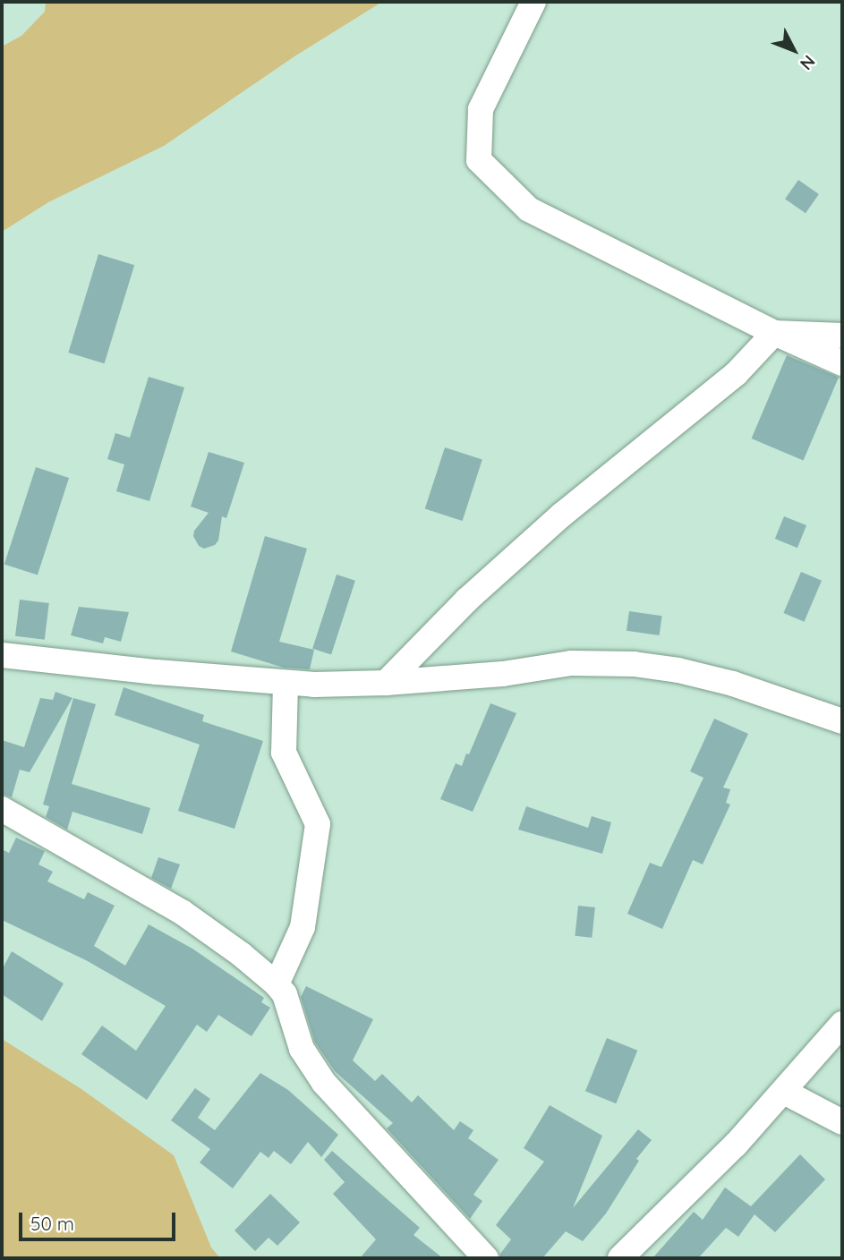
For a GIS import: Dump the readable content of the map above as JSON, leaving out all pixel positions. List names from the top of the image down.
{
  "scale_bar": "50 m",
  "north": "bottom right"
}
